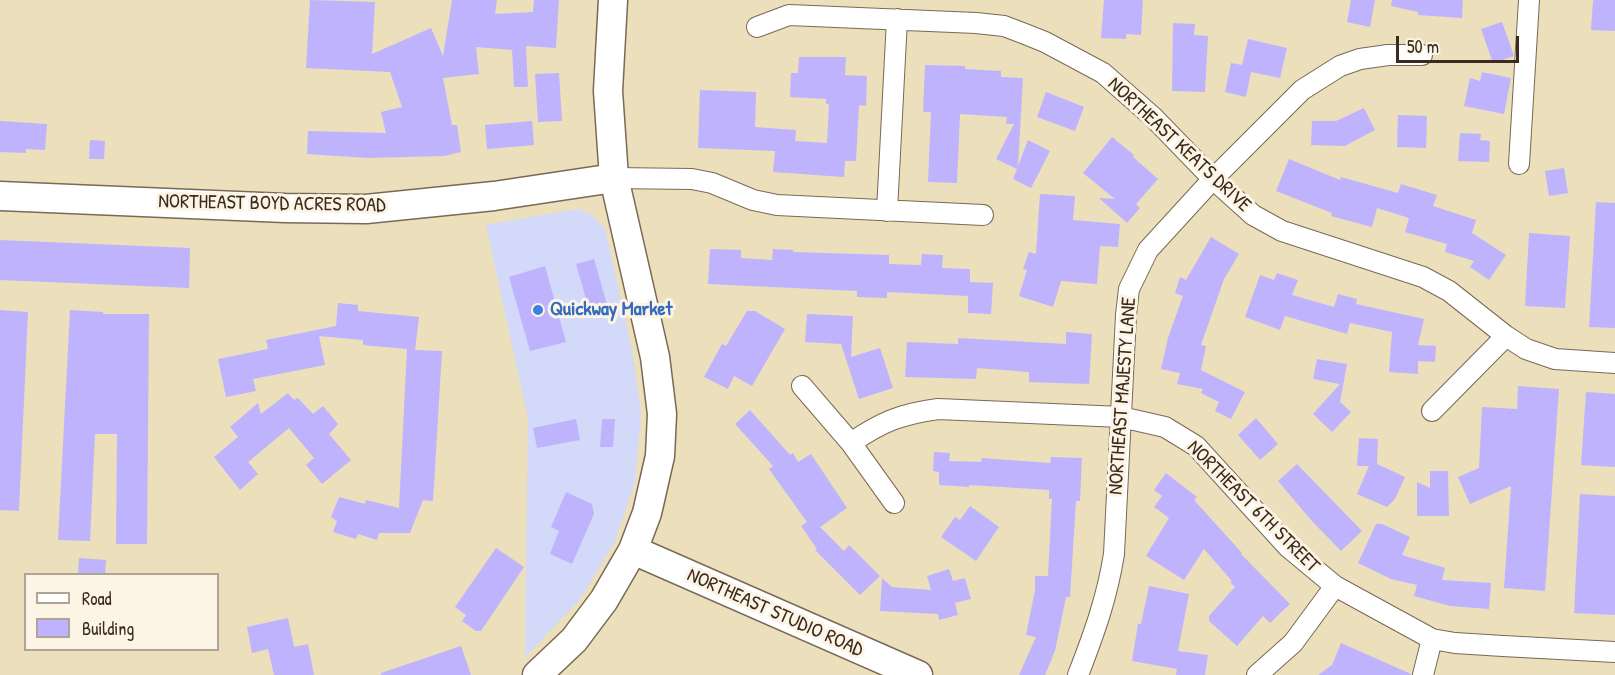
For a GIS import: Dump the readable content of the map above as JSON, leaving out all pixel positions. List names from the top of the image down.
{
  "streets": {
    "street": [
      "NORTHEAST KEATS DRIVE",
      "NORTHEAST BOYD ACRES ROAD",
      "NORTHEAST MAJESTY LANE",
      "NORTHEAST 6TH STREET",
      "NORTHEAST STUDIO ROAD"
    ]
  },
  "crossings": [
    ["NORTHEAST KEATS DRIVE", "NORTHEAST MAJESTY LANE"],
    ["NORTHEAST MAJESTY LANE", "NORTHEAST 6TH STREET"]
  ],
  "places": ["Quickway Market"],
  "legend": ["Road", "Building"],
  "scale_bar": "50 m"
}
